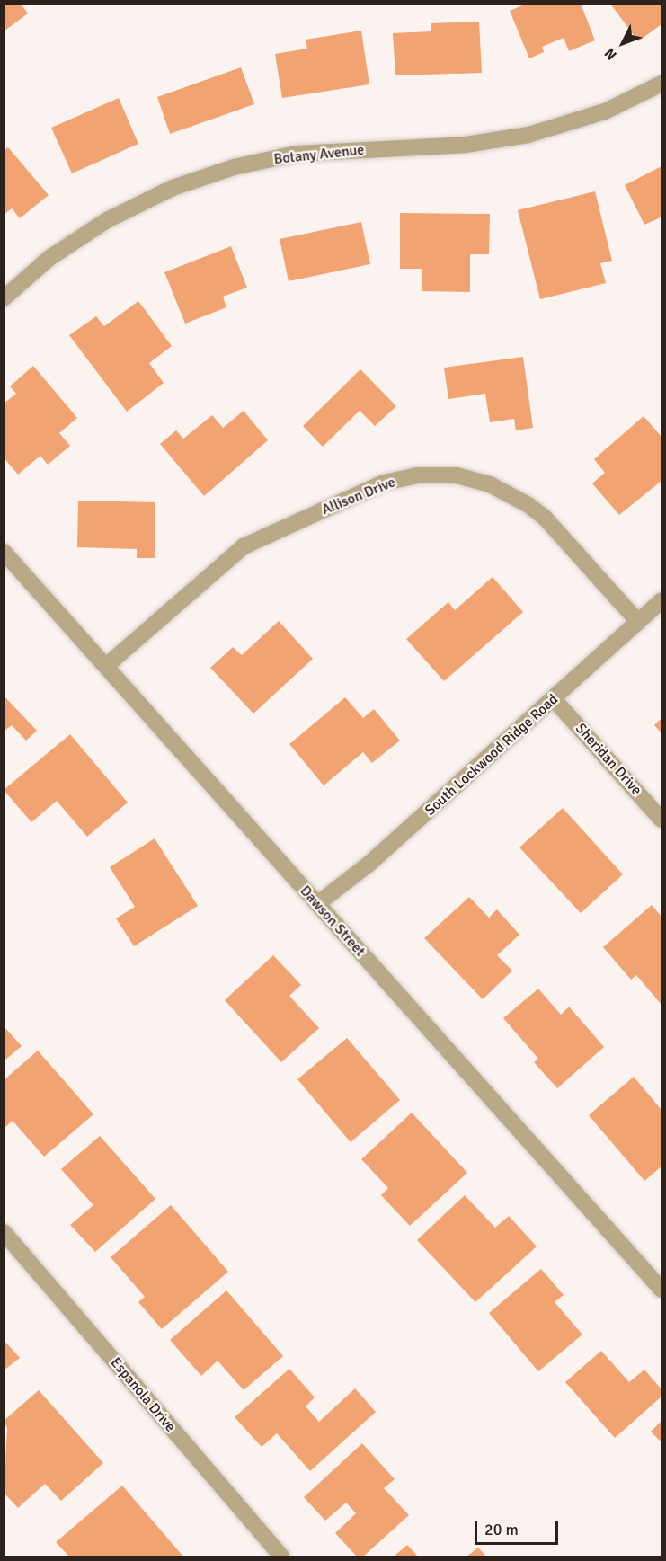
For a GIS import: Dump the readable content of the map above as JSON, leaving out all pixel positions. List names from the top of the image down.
{
  "streets": {
    "street": [
      "Botany Avenue",
      "Allison Drive",
      "South Lockwood Ridge Road",
      "Sheridan Drive",
      "Dawson Street",
      "Espanola Drive"
    ]
  },
  "crossings": [
    ["Allison Drive", "South Lockwood Ridge Road"],
    ["Allison Drive", "Dawson Street"],
    ["South Lockwood Ridge Road", "Sheridan Drive"],
    ["South Lockwood Ridge Road", "Dawson Street"]
  ],
  "scale_bar": "20 m",
  "north": "bottom left"
}
